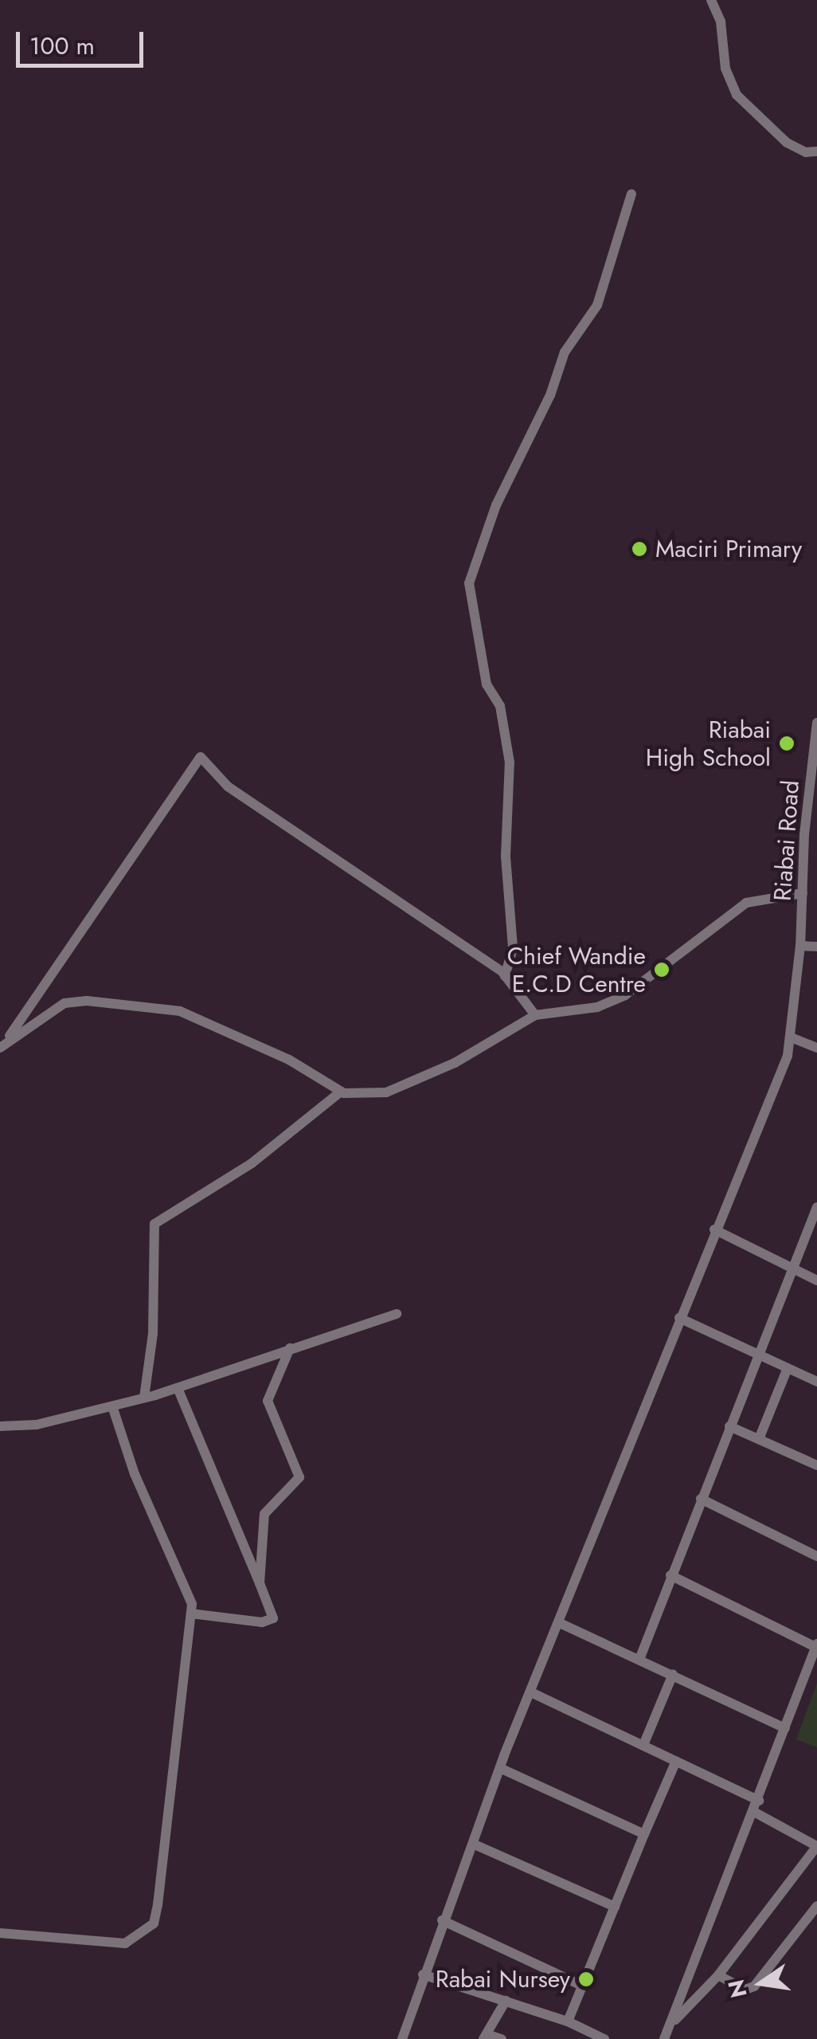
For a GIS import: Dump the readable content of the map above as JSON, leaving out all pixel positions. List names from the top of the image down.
{
  "streets": {
    "street": ["Riabai Road"]
  },
  "places": [
    "Maciri Primary",
    "Riabai High School",
    "Chief Wandie E.C.D Centre",
    "Rabai Nursey"
  ],
  "scale_bar": "100 m",
  "north": "left"
}
